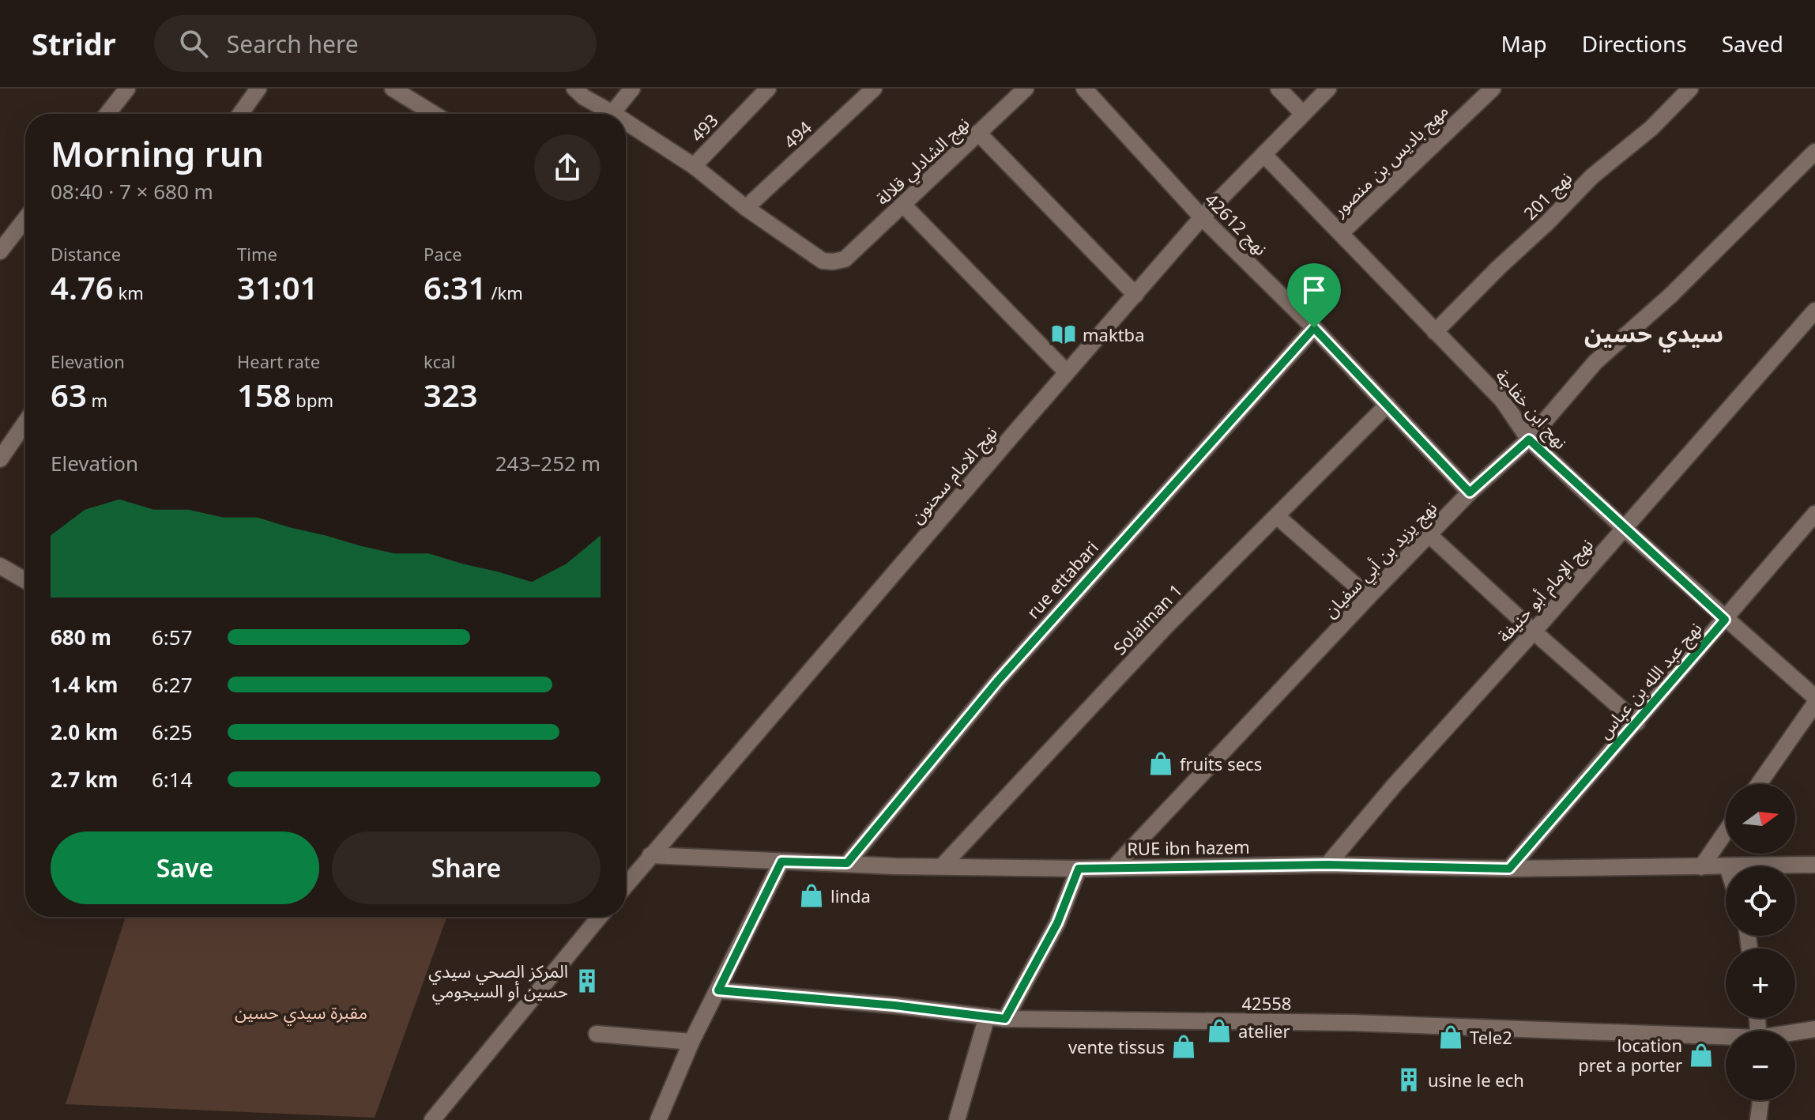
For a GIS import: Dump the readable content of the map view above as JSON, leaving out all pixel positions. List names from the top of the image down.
{
  "streets": {
    "street": [
      "493",
      "494",
      "مهج باديس بن منصور",
      "نهج الشادلي قلالة",
      "نهج 201",
      "نهج 42612",
      "نهج ابن خفاجة",
      "نهج الامام سحنون",
      "نهج يزيد بن أبي سفيان",
      "rue ettabari",
      "نهج الإمام أبو حنيفة",
      "Solaiman 1",
      "نهج عبد الله بن عباس",
      "RUE ibn hazem",
      "42558"
    ]
  },
  "crossings": [
    ["494", "نهج الشادلي قلالة"],
    ["مهج باديس بن منصور", "نهج ابن خفاجة"],
    ["نهج 201", "نهج ابن خفاجة"],
    ["نهج 42612", "نهج الامام سحنون"],
    ["نهج 42612", "نهج يزيد بن أبي سفيان"],
    ["نهج 42612", "rue ettabari"],
    ["نهج 42612", "Solaiman 1"],
    ["نهج ابن خفاجة", "نهج الامام سحنون"],
    ["نهج ابن خفاجة", "نهج يزيد بن أبي سفيان"],
    ["نهج ابن خفاجة", "نهج الإمام أبو حنيفة"],
    ["نهج ابن خفاجة", "نهج عبد الله بن عباس"],
    ["نهج الامام سحنون", "RUE ibn hazem"],
    ["نهج يزيد بن أبي سفيان", "RUE ibn hazem"],
    ["rue ettabari", "RUE ibn hazem"],
    ["نهج الإمام أبو حنيفة", "RUE ibn hazem"],
    ["Solaiman 1", "RUE ibn hazem"],
    ["نهج عبد الله بن عباس", "RUE ibn hazem"]
  ],
  "districts": ["سيدي حسين"],
  "parks": ["مقبرة سيدي حسين"],
  "places": {
    "library": ["maktba"],
    "shop": [
      "fruits secs",
      "linda",
      "atelier",
      "Tele2",
      "vente tissus",
      "location pret a porter"
    ],
    "building": ["المركز الصحي سيدي حسين أو السيجومي", "usine le ech"]
  },
  "north": "right",
  "page": {
    "header": "Stridr",
    "search": "Search here",
    "nav": ["Map", "Directions", "Saved"],
    "heading": ["Morning run", "08:40 · 7 × 680 m"],
    "stats": [
      ["Distance", "4.76 km"],
      ["Time", "31:01"],
      ["Pace", "6:31 /km"],
      ["Elevation", "63 m"],
      ["Heart rate", "158 bpm"],
      ["kcal", "323"]
    ],
    "chart": ["Elevation", "243–252 m"],
    "list": [
      {
        "name": "680 m",
        "note": "6:57"
      },
      {
        "name": "1.4 km",
        "note": "6:27"
      },
      {
        "name": "2.0 km",
        "note": "6:25"
      },
      {
        "name": "2.7 km",
        "note": "6:14"
      }
    ],
    "map_buttons": ["+", "−"],
    "buttons": ["Save", "Share"]
  }
}
